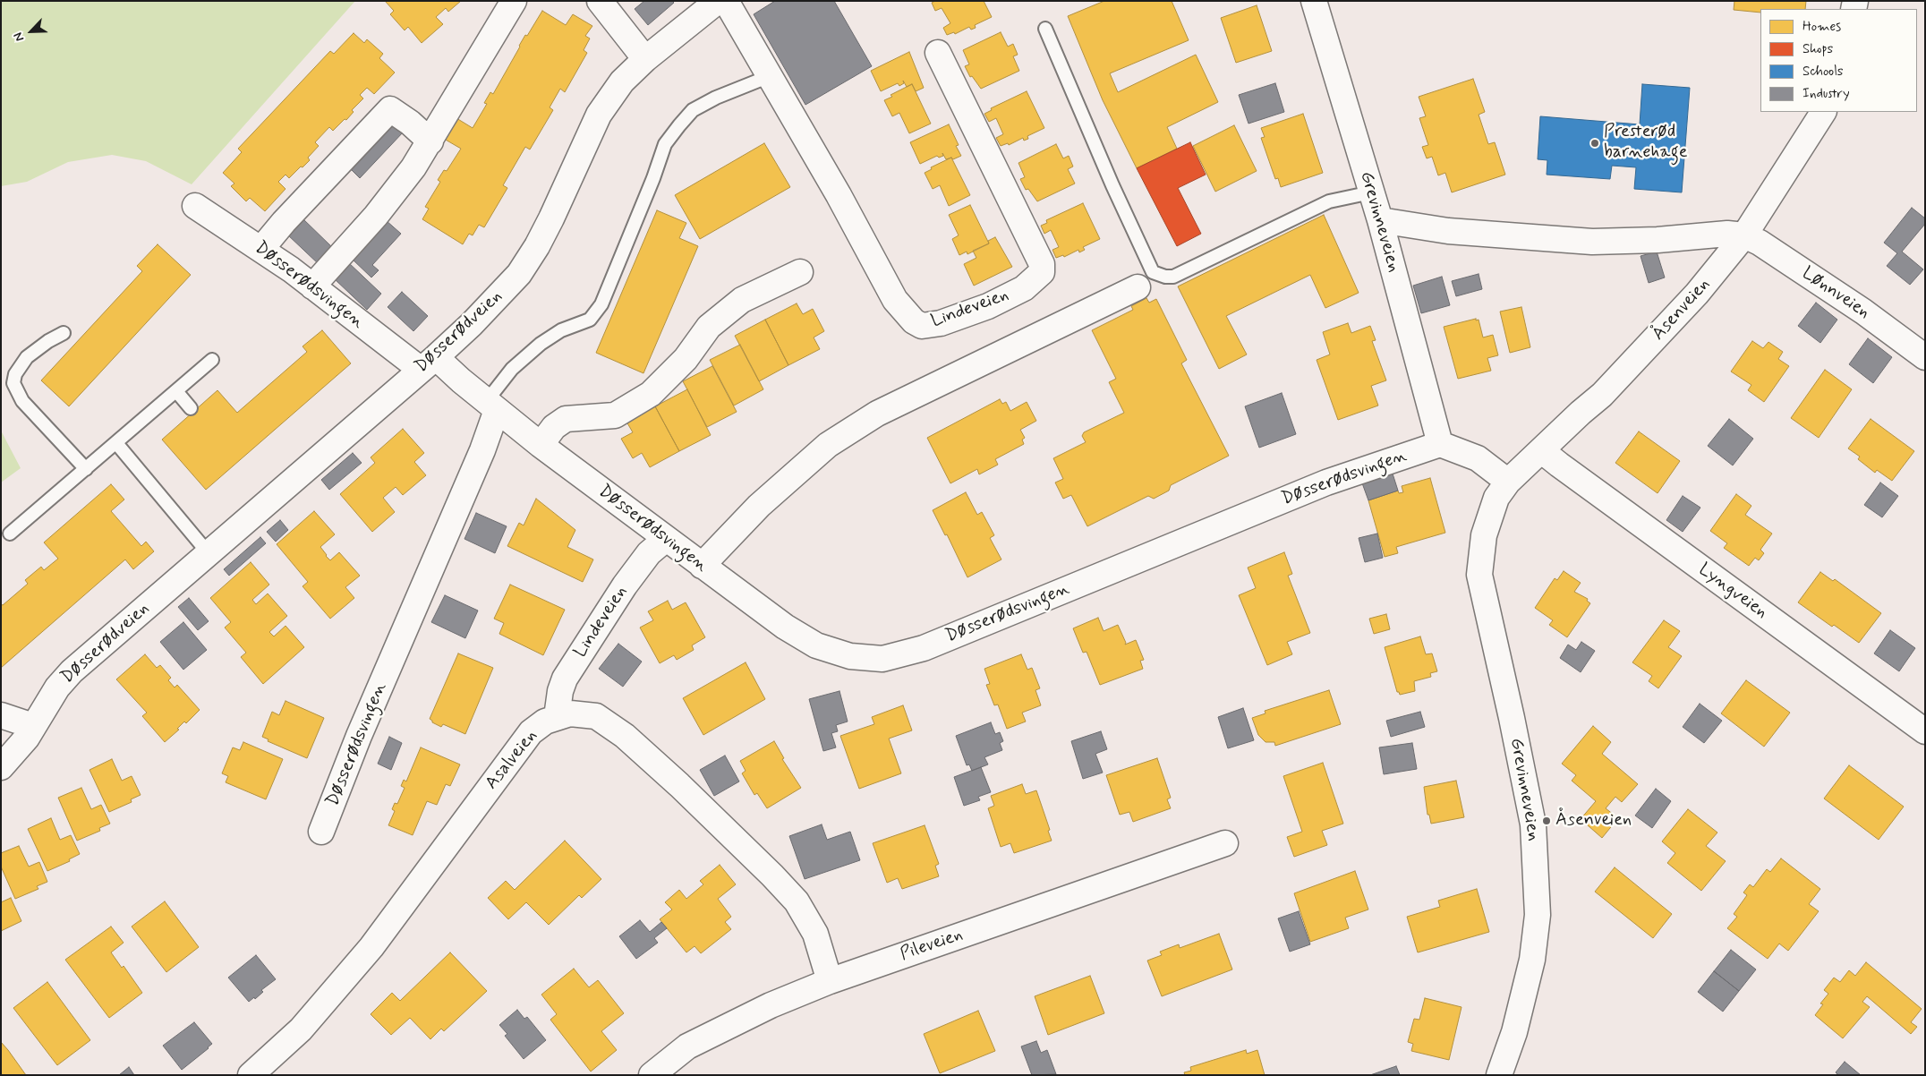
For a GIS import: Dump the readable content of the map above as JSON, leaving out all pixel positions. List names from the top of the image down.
{
  "streets": {
    "street": [
      "Grevinneveien",
      "Døsserødsvingen",
      "Lønnveien",
      "Lindeveien",
      "Åsenveien",
      "Døsserødveien",
      "Lyngveien",
      "Asalveien",
      "Pileveien"
    ]
  },
  "crossings": [
    ["Grevinneveien", "Døsserødsvingen"],
    ["Grevinneveien", "Åsenveien"],
    ["Døsserødsvingen", "Lindeveien"],
    ["Døsserødsvingen", "Døsserødveien"],
    ["Lønnveien", "Åsenveien"],
    ["Lindeveien", "Asalveien"],
    ["Åsenveien", "Lyngveien"],
    ["Asalveien", "Pileveien"]
  ],
  "places": ["Presterød barnehage", "Åsenveien"],
  "legend": [
    "Homes",
    "Shops",
    "Schools",
    "Industry"
  ],
  "north": "bottom left"
}
